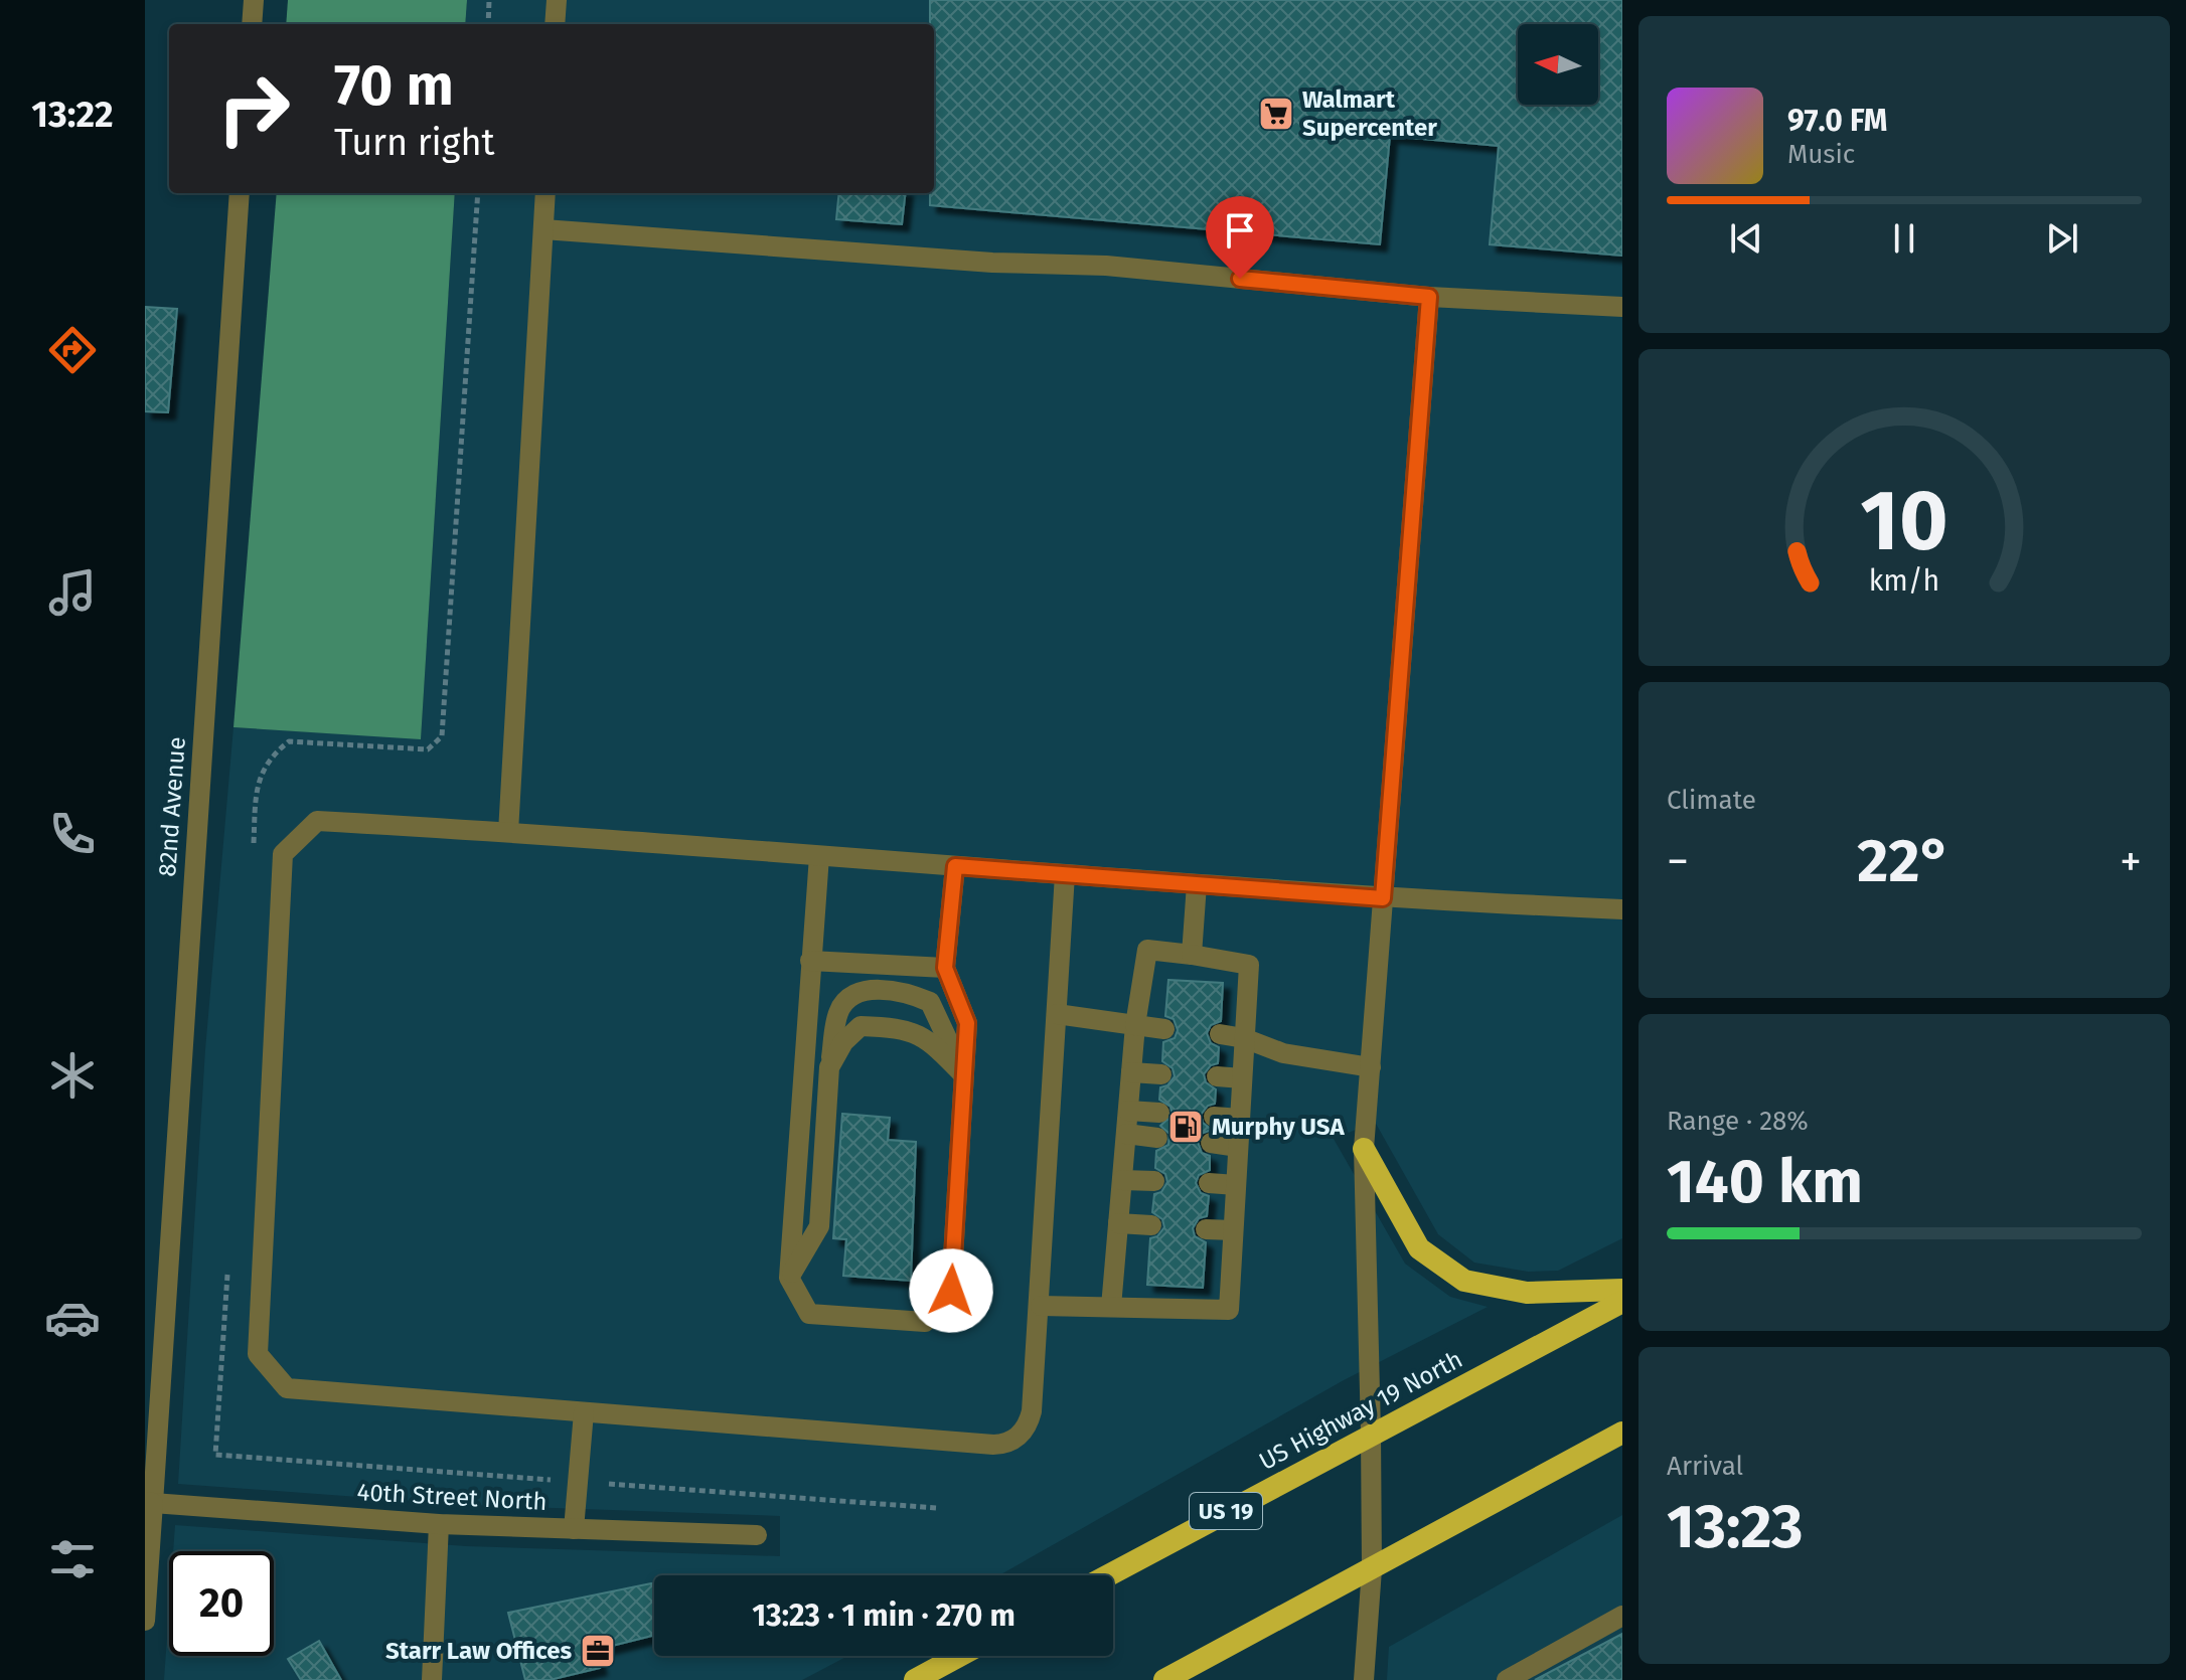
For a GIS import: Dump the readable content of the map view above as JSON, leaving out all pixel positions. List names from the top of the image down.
{
  "streets": {
    "highway": ["US Highway 19 North", "US 19"],
    "street": ["82nd Avenue", "40th Street North"]
  },
  "crossings": [
    ["82nd Avenue", "40th Street North"]
  ],
  "places": {
    "supermarket": ["Walmart Supercenter"],
    "fuel station": ["Murphy USA"],
    "office": ["Starr Law Offices"]
  },
  "north": "left",
  "page": {
    "tabs": "13:22",
    "turn": ["70 m", "Turn right"],
    "song": ["97.0 FM", "Music"],
    "tile": [
      "Climate",
      ["Range · 28%", "140 km"],
      ["Arrival", "13:23"]
    ],
    "heat": ["−", "22°", "+"],
    "limit": "20",
    "trip": "13:23 · 1 min · 270 m",
    "gauge": ["10", "km/h"]
  }
}
